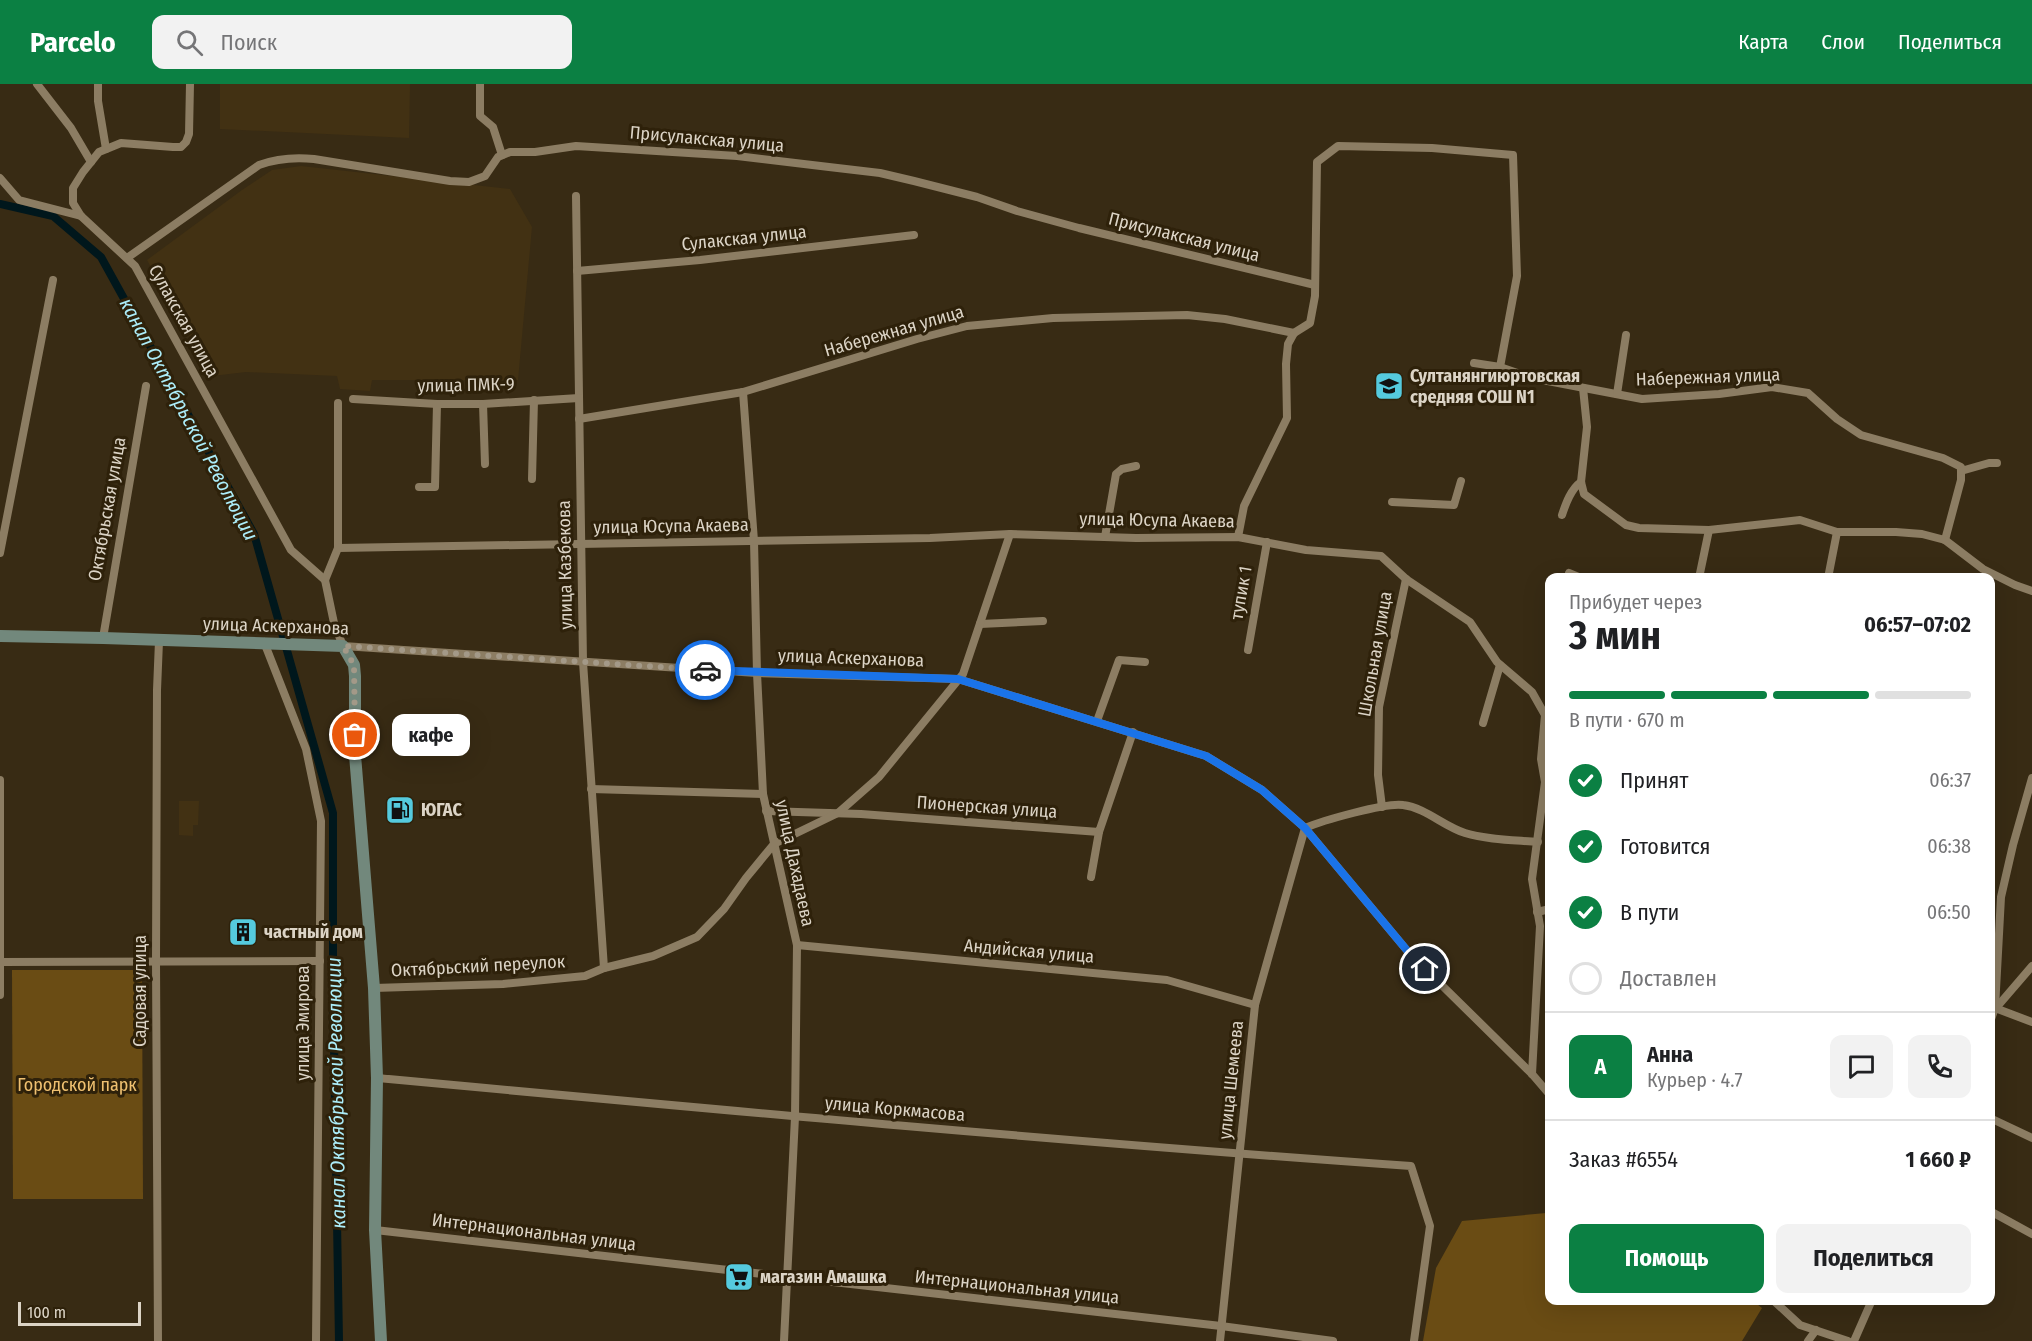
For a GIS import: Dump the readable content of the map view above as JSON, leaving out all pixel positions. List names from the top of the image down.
{
  "streets": {
    "street": [
      "Присулакская улица",
      "Сулакская улица",
      "Набережная улица",
      "улица ПМК-9",
      "Октябрьская улица",
      "улица Юсупа Акаева",
      "улица Казбекова",
      "тупик 1",
      "улица Аскерханова",
      "Школьная улица",
      "Пионерская улица",
      "улица Дахадаева",
      "Андийская улица",
      "Октябрьский переулок",
      "Садовая улица",
      "улица Эмирова",
      "улица Шемеева",
      "улица Коркмасова",
      "Интернациональная улица"
    ]
  },
  "crossings": [
    ["Сулакская улица", "улица Казбекова"],
    ["Набережная улица", "улица Казбекова"],
    ["Набережная улица", "улица Дахадаева"],
    ["улица ПМК-9", "улица Казбекова"],
    ["Октябрьская улица", "улица Аскерханова"],
    ["улица Юсупа Акаева", "улица Казбекова"],
    ["улица Юсупа Акаева", "тупик 1"],
    ["улица Юсупа Акаева", "улица Аскерханова"],
    ["улица Юсупа Акаева", "Школьная улица"],
    ["улица Юсупа Акаева", "улица Дахадаева"],
    ["улица Юсупа Акаева", "Октябрьский переулок"],
    ["улица Казбекова", "улица Аскерханова"],
    ["улица Казбекова", "Октябрьский переулок"],
    ["улица Аскерханова", "улица Дахадаева"],
    ["улица Аскерханова", "Октябрьский переулок"],
    ["улица Аскерханова", "Садовая улица"],
    ["улица Аскерханова", "улица Эмирова"],
    ["улица Аскерханова", "улица Шемеева"],
    ["Пионерская улица", "улица Дахадаева"],
    ["Пионерская улица", "Октябрьский переулок"],
    ["улица Дахадаева", "Андийская улица"],
    ["улица Дахадаева", "Октябрьский переулок"],
    ["улица Дахадаева", "улица Коркмасова"],
    ["улица Дахадаева", "Интернациональная улица"],
    ["Андийская улица", "улица Шемеева"],
    ["улица Шемеева", "улица Коркмасова"],
    ["улица Шемеева", "Интернациональная улица"]
  ],
  "water": ["канал Октябрьской Революции"],
  "parks": ["Городской парк"],
  "places": {
    "school or university": ["Султанянгиюртовская средняя СОШ N1"],
    "other": ["кафе"],
    "fuel station": ["ЮГАС"],
    "building": ["частный дом"],
    "supermarket": ["магазин Амашка"]
  },
  "scale_bar": "100 m",
  "page": {
    "header": "Parcelo",
    "search": "Поиск",
    "nav": ["Карта", "Слои", "Поделиться"],
    "heading": ["3 мин", "Прибудет через", "06:57–07:02"],
    "panel": [
      "Анна",
      "Курьер · 4.7",
      "Заказ #6554",
      "1 660 ₽"
    ],
    "bar": "В пути · 670 m",
    "bubble": "кафе",
    "list": [
      ["Принят", "06:37"],
      ["Готовится", "06:38"],
      ["В пути", "06:50"],
      "Доставлен"
    ],
    "round": "А",
    "buttons": ["Помощь", "Поделиться"],
    "scale": "100 m"
  }
}
